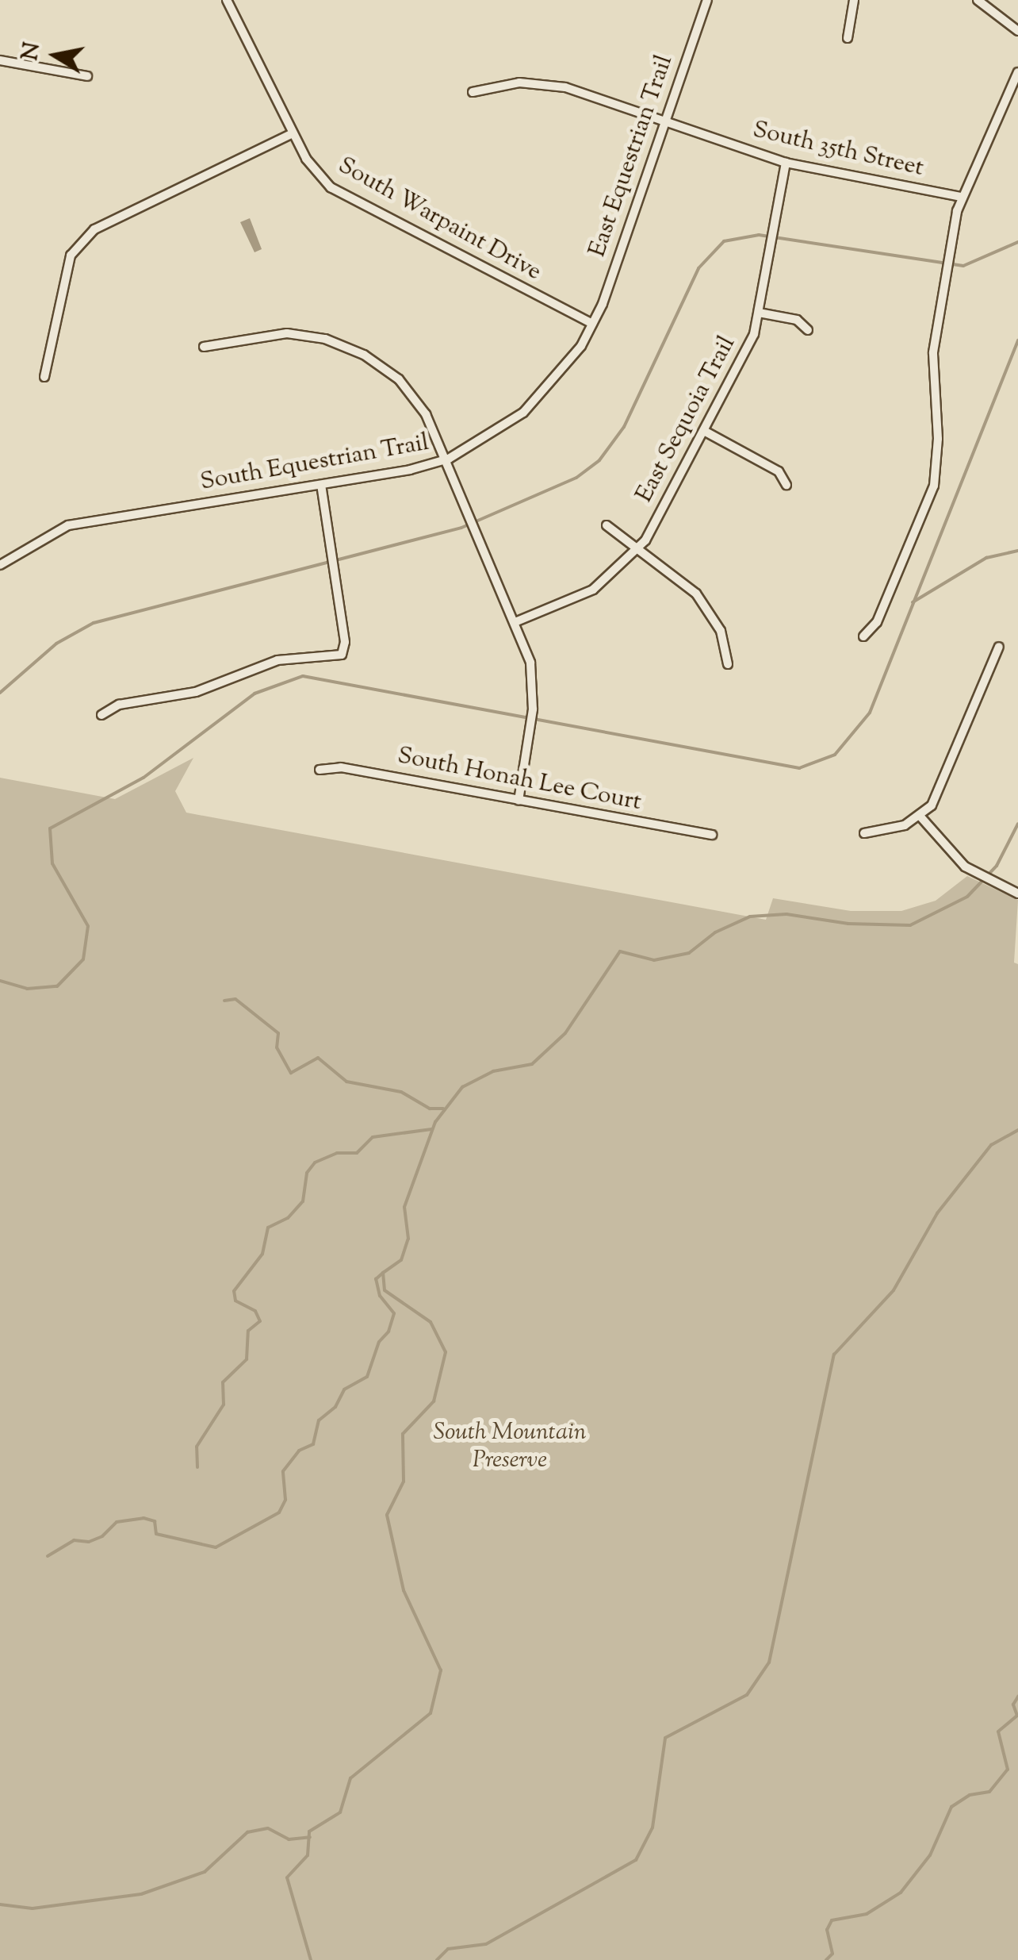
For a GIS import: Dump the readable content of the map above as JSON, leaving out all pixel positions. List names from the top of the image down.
{
  "streets": {
    "street": [
      "South 35th Street",
      "East Equestrian Trail",
      "South Warpaint Drive",
      "East Sequoia Trail",
      "South Equestrian Trail",
      "South Honah Lee Court"
    ]
  },
  "crossings": [
    ["South 35th Street", "East Equestrian Trail"],
    ["South 35th Street", "East Sequoia Trail"],
    ["East Equestrian Trail", "South Warpaint Drive"],
    ["East Equestrian Trail", "South Equestrian Trail"],
    ["South Warpaint Drive", "South Equestrian Trail"]
  ],
  "parks": ["South Mountain Preserve"],
  "north": "left"
}
